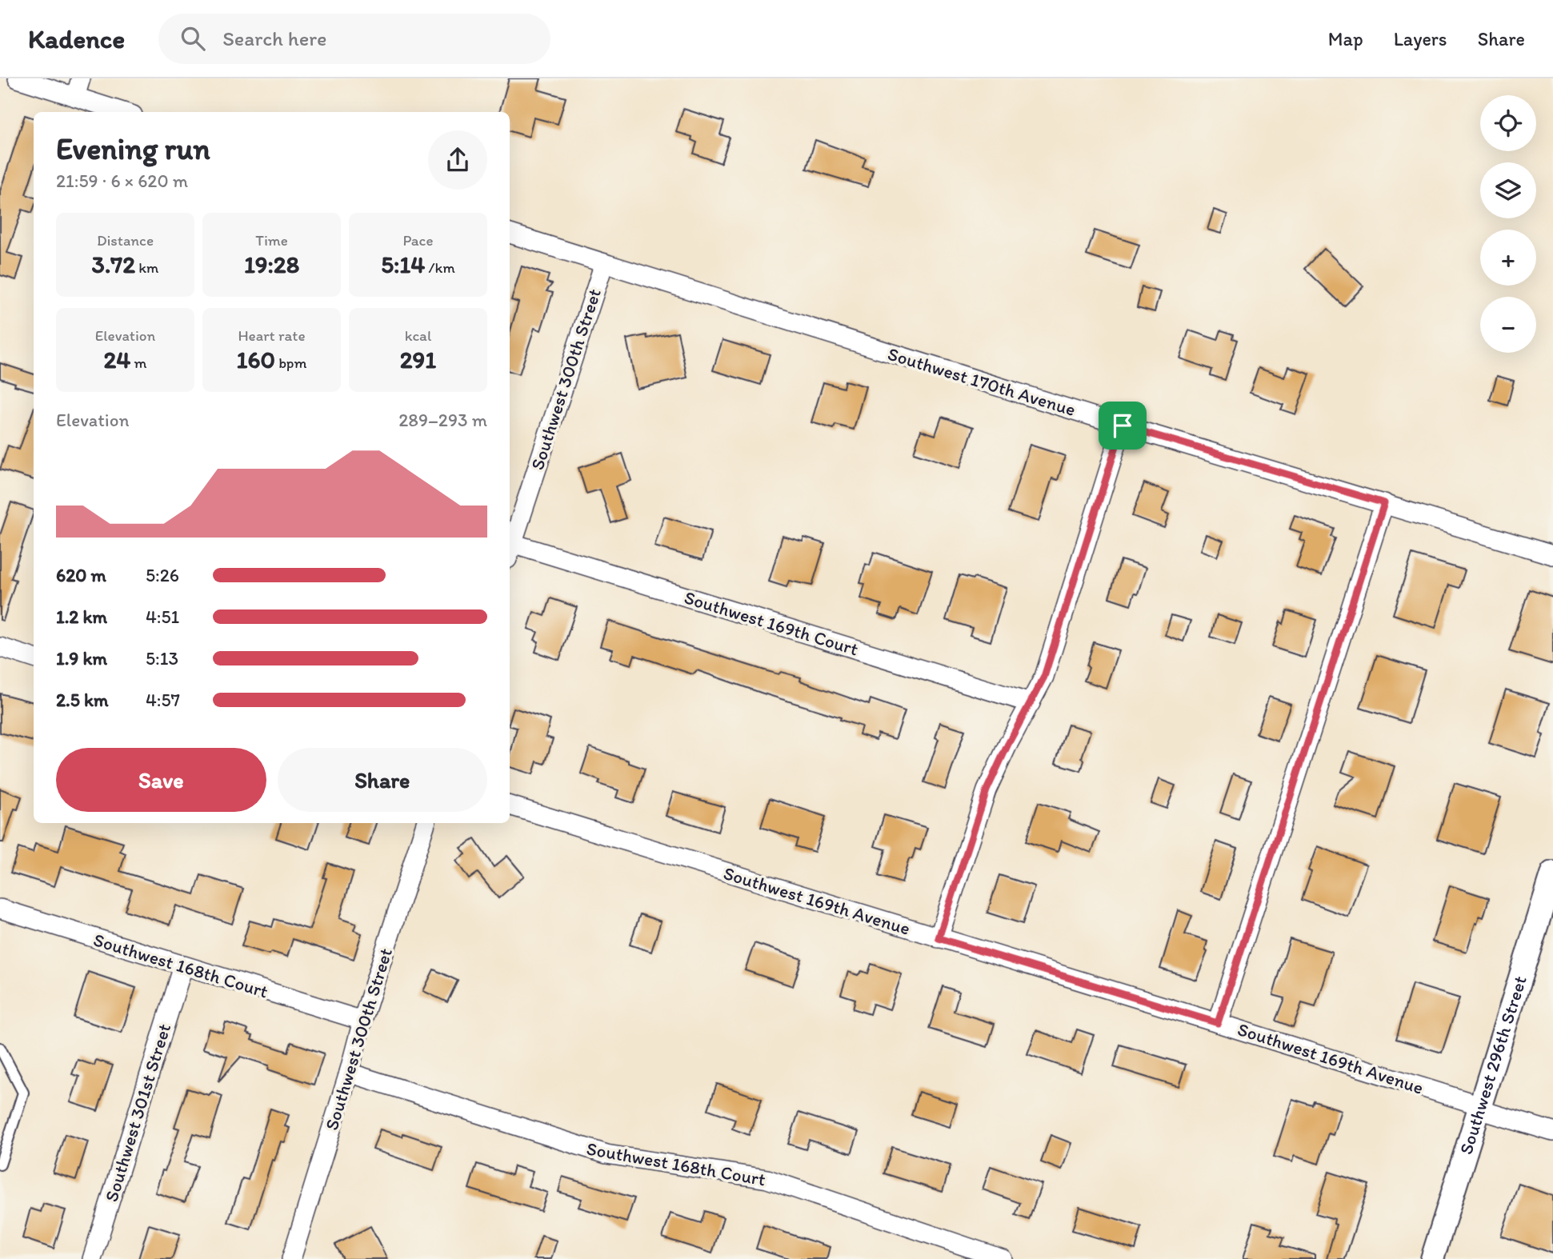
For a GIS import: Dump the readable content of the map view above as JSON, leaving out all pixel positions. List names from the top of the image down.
{
  "streets": {
    "street": [
      "Southwest 300th Street",
      "Southwest 170th Avenue",
      "Southwest 169th Court",
      "Southwest 169th Avenue",
      "Southwest 168th Court",
      "Southwest 296th Street",
      "Southwest 301st Street"
    ]
  },
  "crossings": [
    ["Southwest 300th Street", "Southwest 170th Avenue"],
    ["Southwest 300th Street", "Southwest 169th Court"],
    ["Southwest 300th Street", "Southwest 168th Court"],
    ["Southwest 169th Avenue", "Southwest 296th Street"],
    ["Southwest 168th Court", "Southwest 301st Street"]
  ],
  "page": {
    "header": "Kadence",
    "search": "Search here",
    "nav": ["Map", "Layers", "Share"],
    "map_buttons": ["+", "−"],
    "heading": ["Evening run", "21:59 · 6 × 620 m"],
    "stats": [
      ["Distance", "3.72 km"],
      ["Time", "19:28"],
      ["Pace", "5:14 /km"],
      ["Elevation", "24 m"],
      ["Heart rate", "160 bpm"],
      ["kcal", "291"]
    ],
    "chart": ["Elevation", "289–293 m"],
    "list": [
      {
        "name": "620 m",
        "note": "5:26"
      },
      {
        "name": "1.2 km",
        "note": "4:51"
      },
      {
        "name": "1.9 km",
        "note": "5:13"
      },
      {
        "name": "2.5 km",
        "note": "4:57"
      }
    ],
    "buttons": ["Save", "Share"]
  }
}
